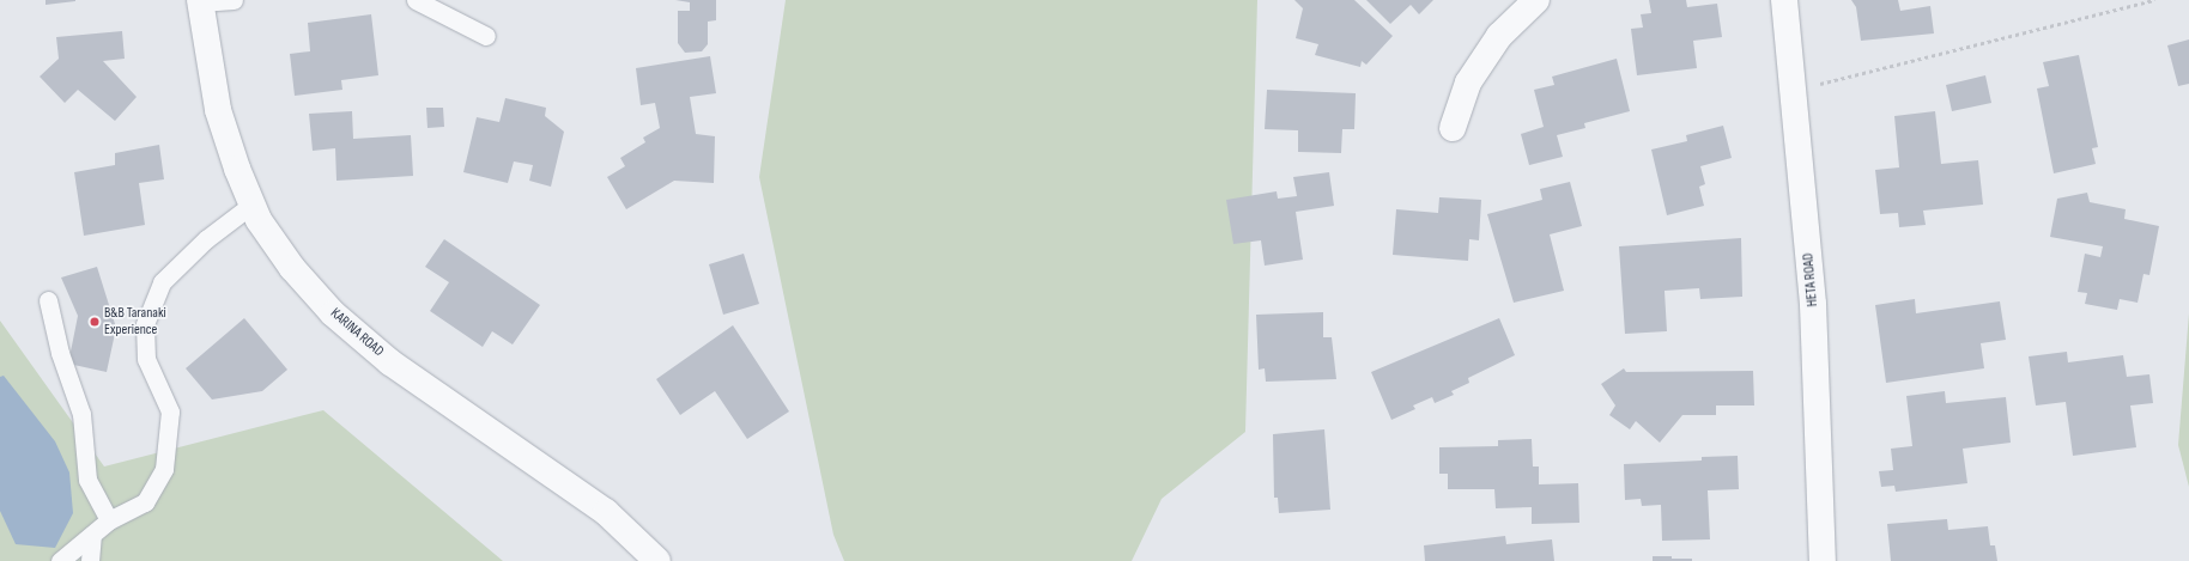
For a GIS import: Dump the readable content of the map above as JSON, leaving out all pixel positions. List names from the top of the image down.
{
  "streets": {
    "street": ["HETA ROAD", "KARINA ROAD"]
  },
  "places": ["B&B Taranaki Experience"]
}
